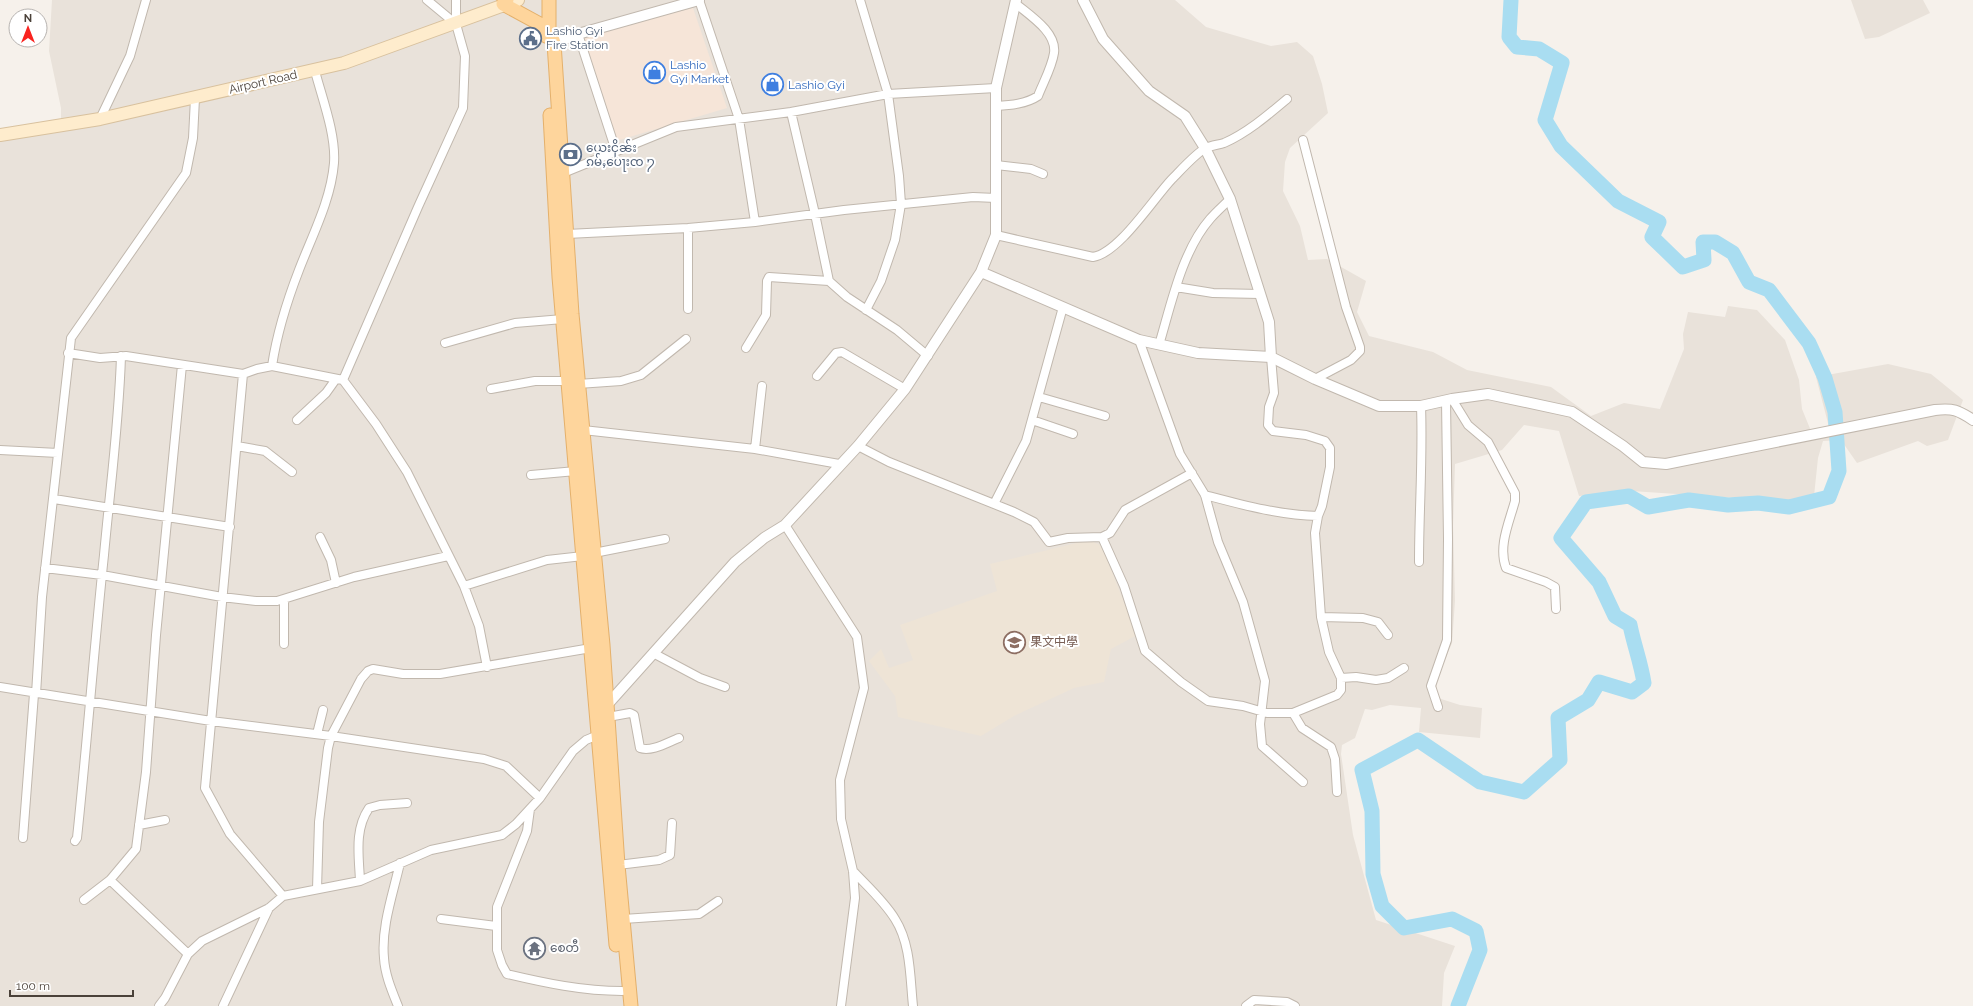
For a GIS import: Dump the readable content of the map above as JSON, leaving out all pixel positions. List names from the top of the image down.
{
  "streets": {
    "main road": ["Airport Road"]
  },
  "places": {
    "public building": ["Lashio Gyi Fire Station"],
    "shop": ["Lashio Gyi Market", "Lashio Gyi"],
    "bank": ["ယေးငိုၼ်း ၵမ်ႇပေႃးၸ ႒"],
    "school or university": ["果文中學"],
    "temple": ["စေတီ"]
  },
  "scale_bar": "100 m",
  "north": "top"
}
